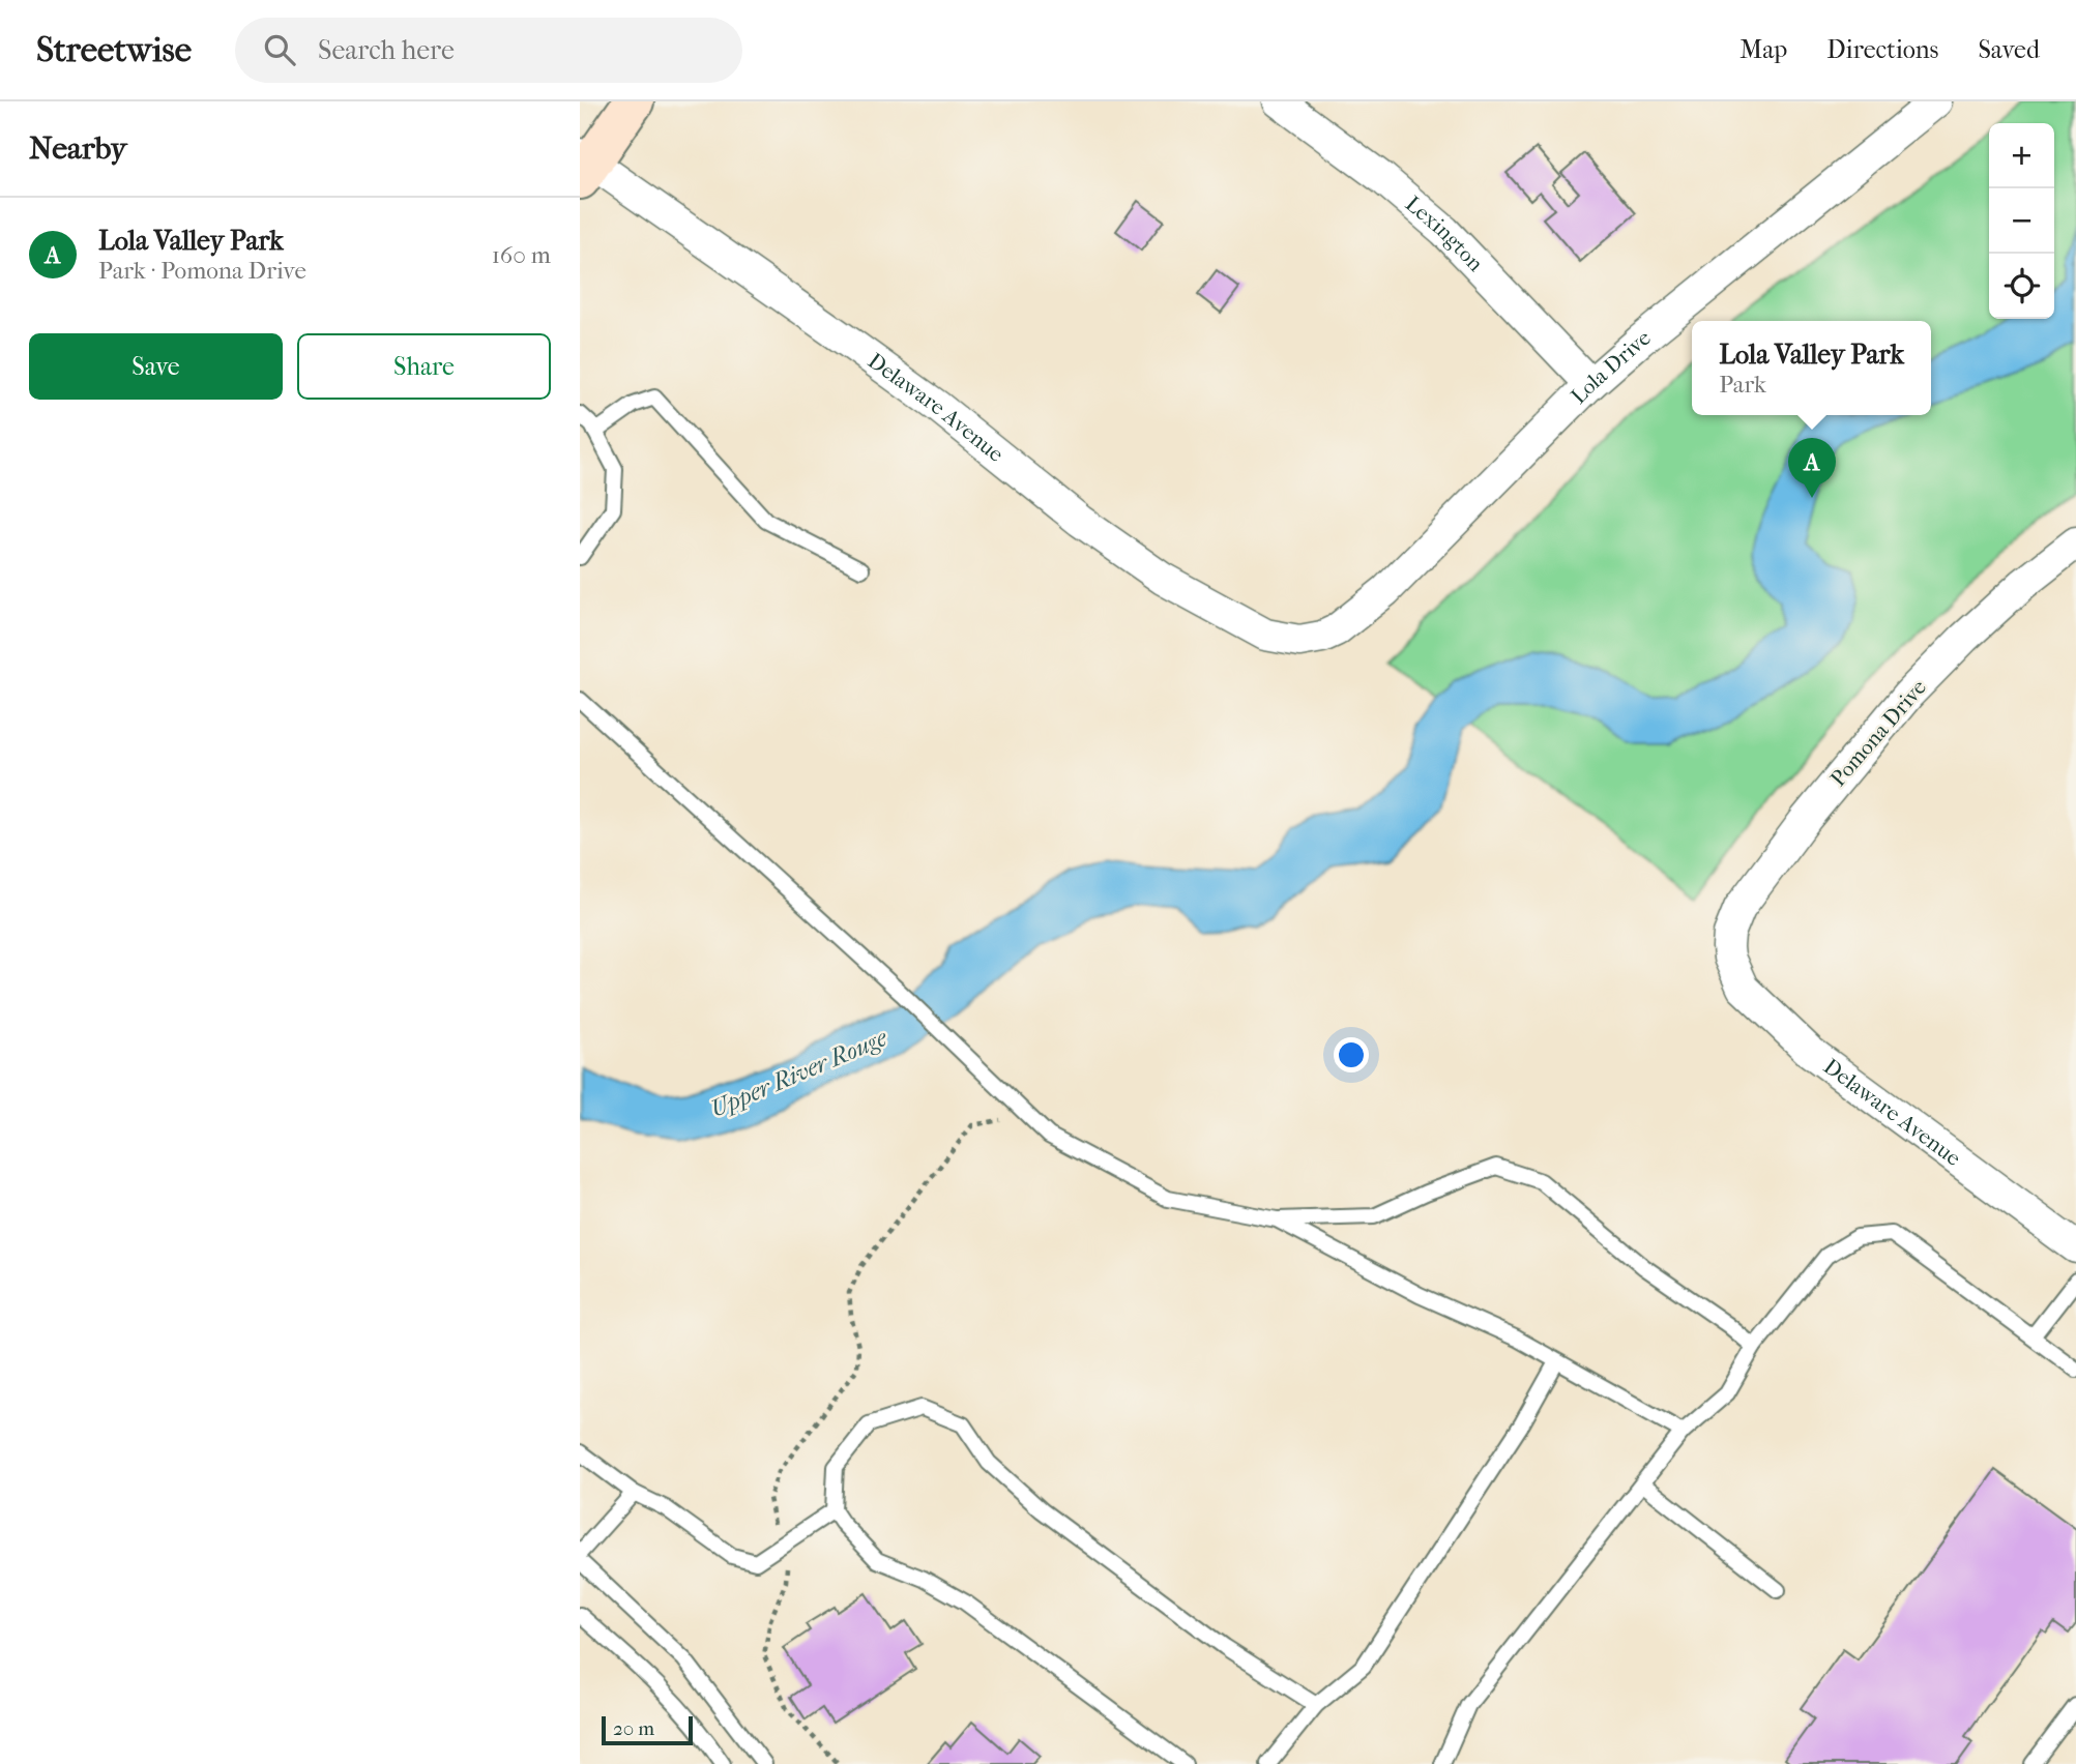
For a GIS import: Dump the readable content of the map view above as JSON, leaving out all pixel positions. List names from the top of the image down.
{
  "streets": {
    "street": [
      "Lexington",
      "Lola Drive",
      "Delaware Avenue",
      "Pomona Drive"
    ]
  },
  "crossings": [
    ["Lexington", "Lola Drive"],
    ["Lola Drive", "Delaware Avenue"],
    ["Delaware Avenue", "Pomona Drive"]
  ],
  "water": ["Upper River Rouge"],
  "scale_bar": "20 m",
  "page": {
    "header": "Streetwise",
    "search": "Search here",
    "nav": ["Map", "Directions", "Saved"],
    "heading": "Nearby",
    "map_buttons": ["+", "−"],
    "list": [
      {
        "mark": "A",
        "name": "Lola Valley Park",
        "note": "Park · Pomona Drive",
        "value": "160 m"
      }
    ],
    "buttons": ["Save", "Share"],
    "popup": ["Lola Valley Park", "Park"],
    "pins": "A",
    "scale": "20 m"
  }
}
